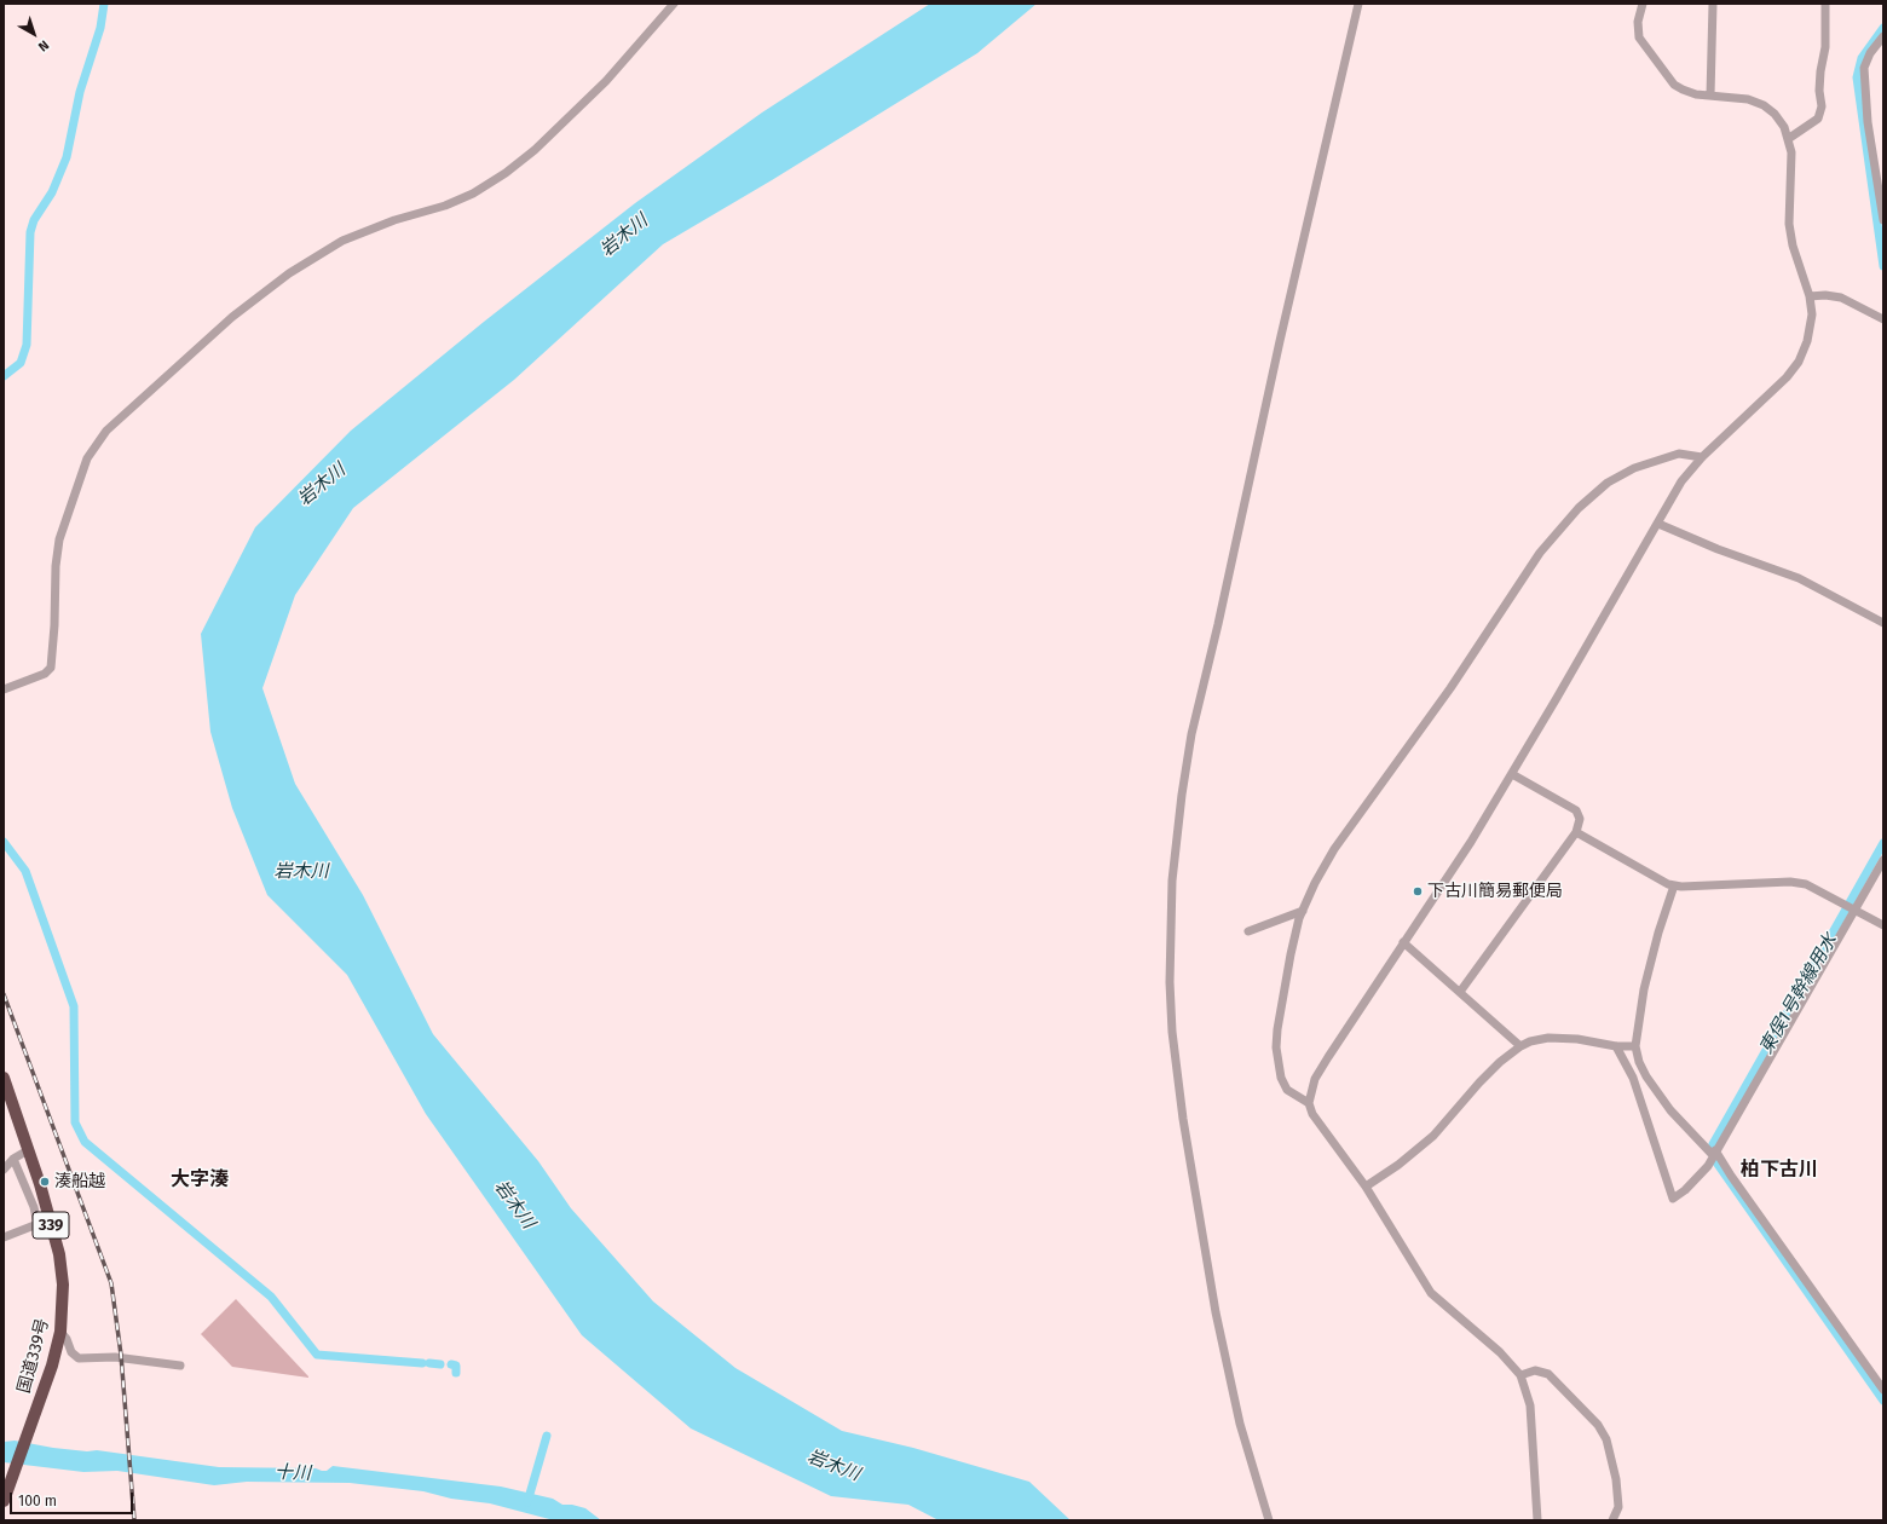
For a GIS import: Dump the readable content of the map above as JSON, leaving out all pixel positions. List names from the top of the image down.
{
  "streets": {
    "highway": ["339", "国道339号"]
  },
  "districts": ["柏下古川", "大字湊"],
  "water": ["岩木川", "東俣1号幹線用水", "十川"],
  "places": ["下古川簡易郵便局", "湊船越"],
  "scale_bar": "100 m",
  "north": "bottom right"
}
